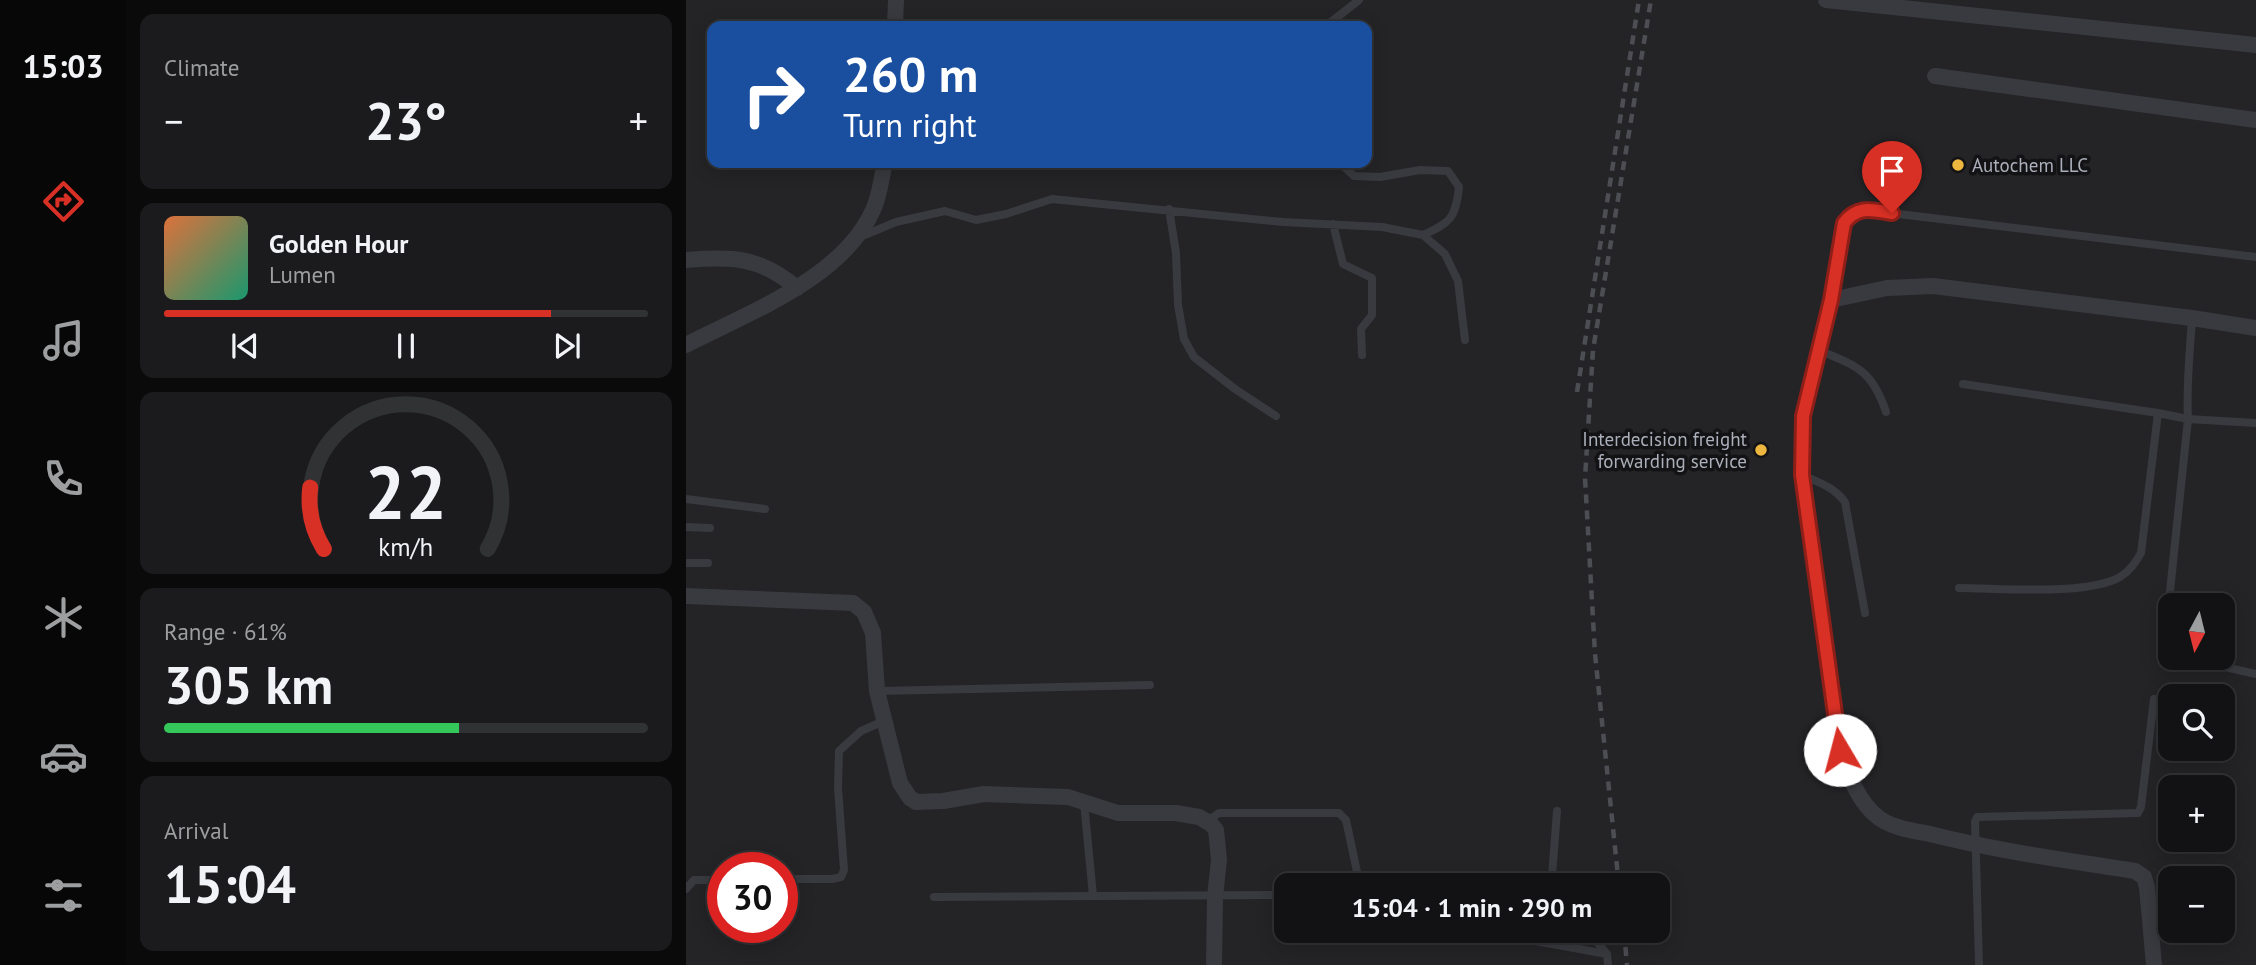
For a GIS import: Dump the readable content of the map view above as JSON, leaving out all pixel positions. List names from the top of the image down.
{
  "places": ["Autochem LLC", "Interdecision freight forwarding service"],
  "north": "bottom",
  "page": {
    "tabs": "15:03",
    "tile": [
      "Climate",
      ["Range · 61%", "305 km"],
      ["Arrival", "15:04"]
    ],
    "turn": ["260 m", "Turn right"],
    "heat": ["−", "23°", "+"],
    "song": ["Golden Hour", "Lumen"],
    "map_buttons": ["+", "−"],
    "limit": "30",
    "trip": "15:04 · 1 min · 290 m",
    "gauge": ["22", "km/h"]
  }
}
